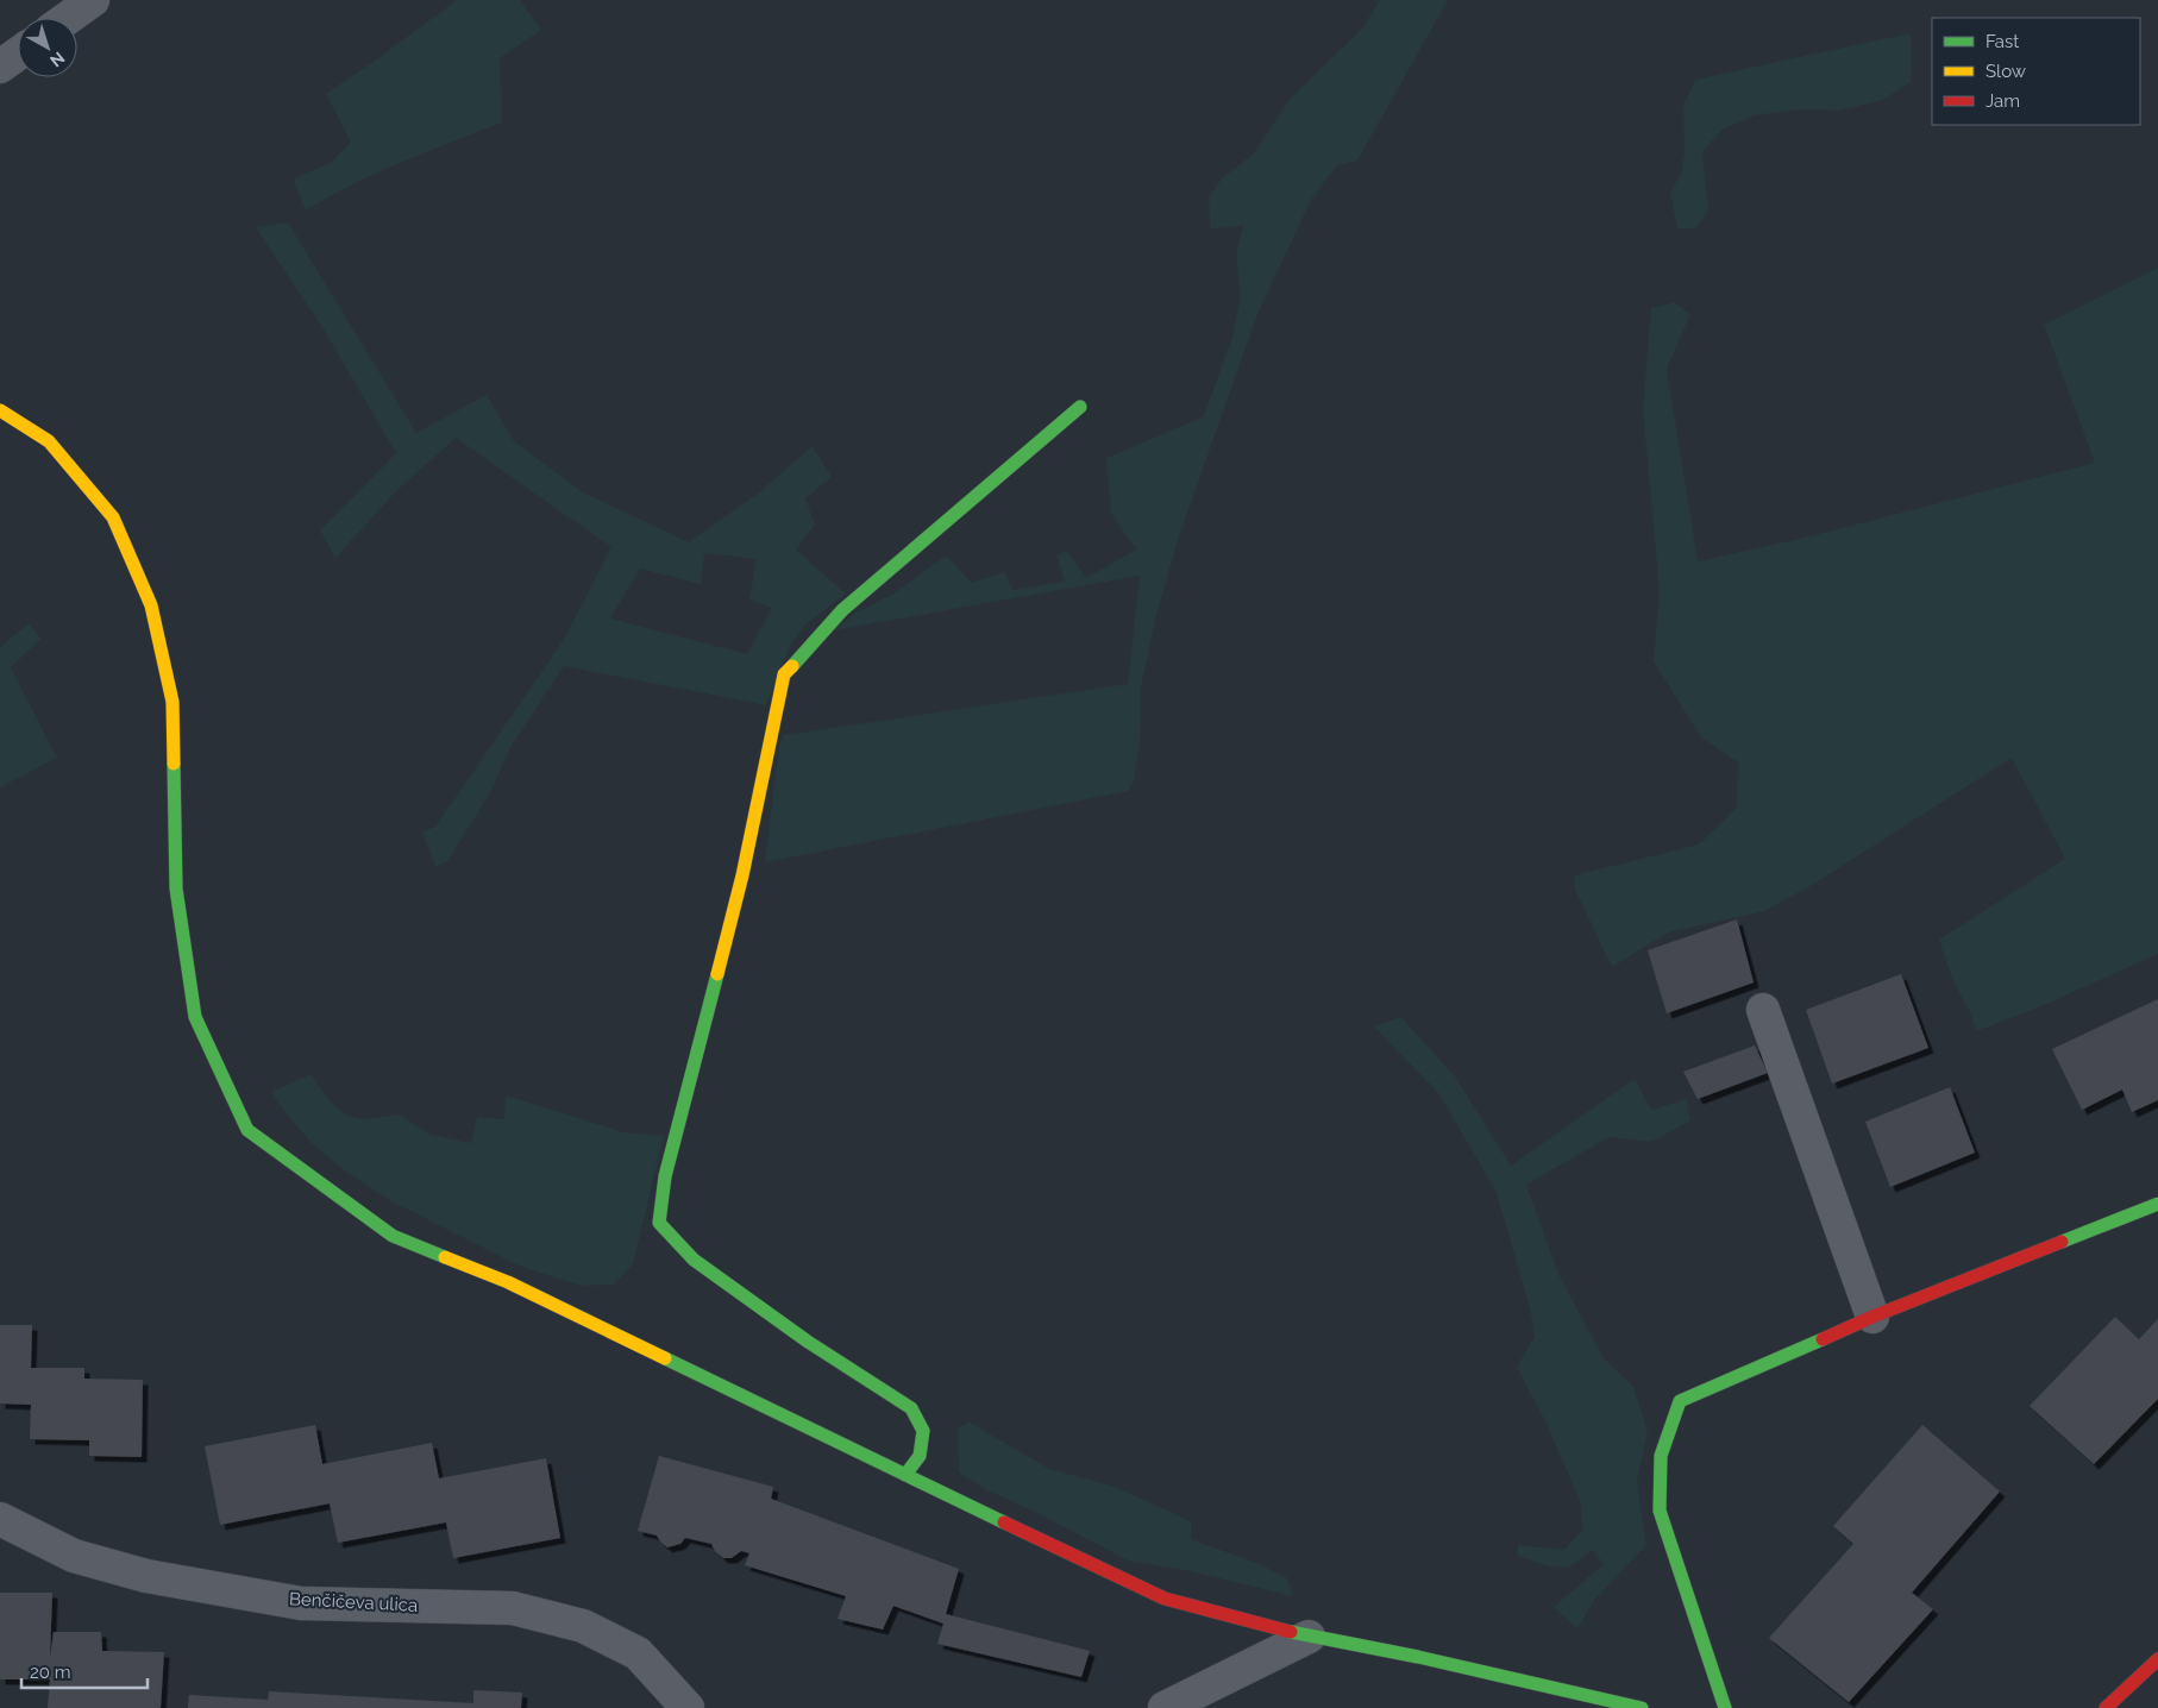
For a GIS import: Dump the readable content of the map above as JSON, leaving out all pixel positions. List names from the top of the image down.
{
  "streets": {
    "street": ["Benčičeva ulica"]
  },
  "legend": ["Fast", "Slow", "Jam"],
  "scale_bar": "20 m",
  "north": "bottom right"
}
